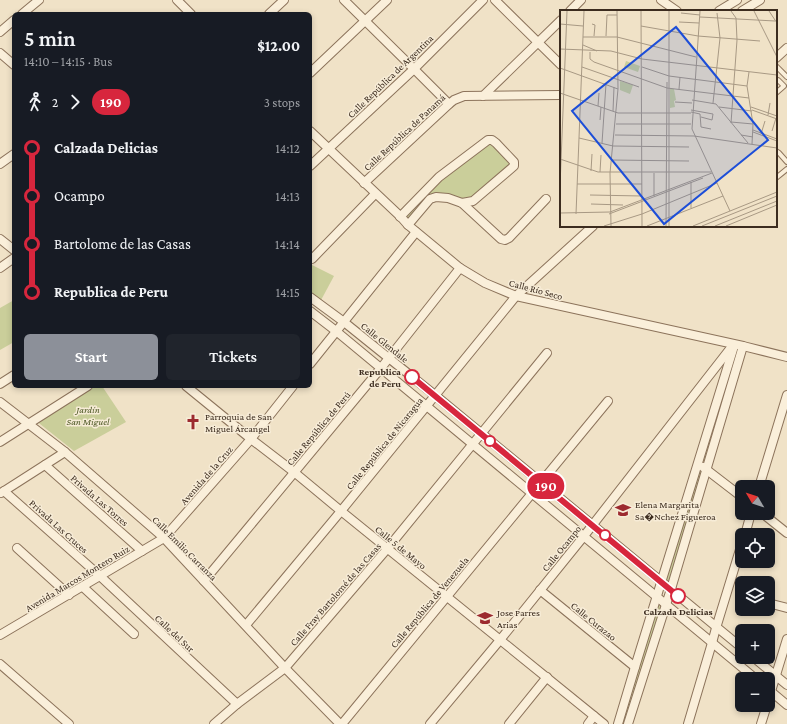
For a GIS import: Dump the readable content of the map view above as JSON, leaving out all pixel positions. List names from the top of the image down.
{
  "streets": {
    "street": [
      "Calle República de Argentina",
      "Calle República de Panamá",
      "Calle Río Seco",
      "Calle Glendale",
      "Calle República de Perú",
      "Calle República de Nicaragua",
      "Avenida de la Cruz",
      "Privada Las Torres",
      "Privada Las Cruces",
      "Calle 5 de Mayo",
      "Calle Emilio Carranza",
      "Calle Ocampo",
      "Avenida Marcos Montero Ruiz",
      "Calle Fray Bartolomé de las Casas",
      "Calle República de Venezuela",
      "Calle Curazao",
      "Calle del Sur"
    ]
  },
  "crossings": [
    ["Calle República de Argentina", "Calle Río Seco"],
    ["Calle República de Panamá", "Calle Río Seco"],
    ["Calle Río Seco", "Calle República de Perú"],
    ["Calle Río Seco", "Calle República de Nicaragua"],
    ["Calle Río Seco", "Calle Ocampo"],
    ["Calle Glendale", "Calle República de Perú"],
    ["Calle Glendale", "Calle República de Nicaragua"],
    ["Calle Glendale", "Calle Ocampo"],
    ["Calle Glendale", "Calle Fray Bartolomé de las Casas"],
    ["Calle Glendale", "Calle República de Venezuela"],
    ["Calle República de Perú", "Calle 5 de Mayo"],
    ["Calle República de Perú", "Calle Emilio Carranza"],
    ["Calle República de Nicaragua", "Calle 5 de Mayo"],
    ["Calle República de Nicaragua", "Calle Emilio Carranza"],
    ["Avenida de la Cruz", "Calle 5 de Mayo"],
    ["Avenida de la Cruz", "Calle Emilio Carranza"],
    ["Avenida de la Cruz", "Avenida Marcos Montero Ruiz"],
    ["Privada Las Torres", "Avenida Marcos Montero Ruiz"],
    ["Privada Las Cruces", "Avenida Marcos Montero Ruiz"],
    ["Privada Las Cruces", "Calle del Sur"],
    ["Calle 5 de Mayo", "Calle Ocampo"],
    ["Calle 5 de Mayo", "Calle Fray Bartolomé de las Casas"],
    ["Calle 5 de Mayo", "Calle República de Venezuela"],
    ["Calle Emilio Carranza", "Avenida Marcos Montero Ruiz"],
    ["Calle Emilio Carranza", "Calle Fray Bartolomé de las Casas"],
    ["Calle Emilio Carranza", "Calle República de Venezuela"],
    ["Calle Ocampo", "Calle Curazao"],
    ["Avenida Marcos Montero Ruiz", "Calle del Sur"],
    ["Calle Fray Bartolomé de las Casas", "Calle del Sur"]
  ],
  "parks": ["Jardín San Miguel"],
  "places": {
    "other": ["Republica de Peru", "Calzada Delicias"],
    "church": ["Parroquia de San Miguel Árcangel"],
    "school or university": ["Elena Margarita Sa�Nchez Figueroa", "Jose Parres Arias"]
  },
  "lines": ["bus line 190"],
  "north": "top left",
  "page": {
    "on_map": "190",
    "heading": ["5 min", "14:10 – 14:15 · Bus", "$12.00"],
    "legs": ["2", "190", "3 stops"],
    "list": [
      {
        "name": "Calzada Delicias",
        "value": "14:12"
      },
      {
        "name": "Ocampo",
        "value": "14:13"
      },
      {
        "name": "Bartolome de las Casas",
        "value": "14:14"
      },
      {
        "name": "Republica de Peru",
        "value": "14:15"
      }
    ],
    "buttons": ["Start", "Tickets"],
    "map_buttons": ["+", "−"]
  }
}
